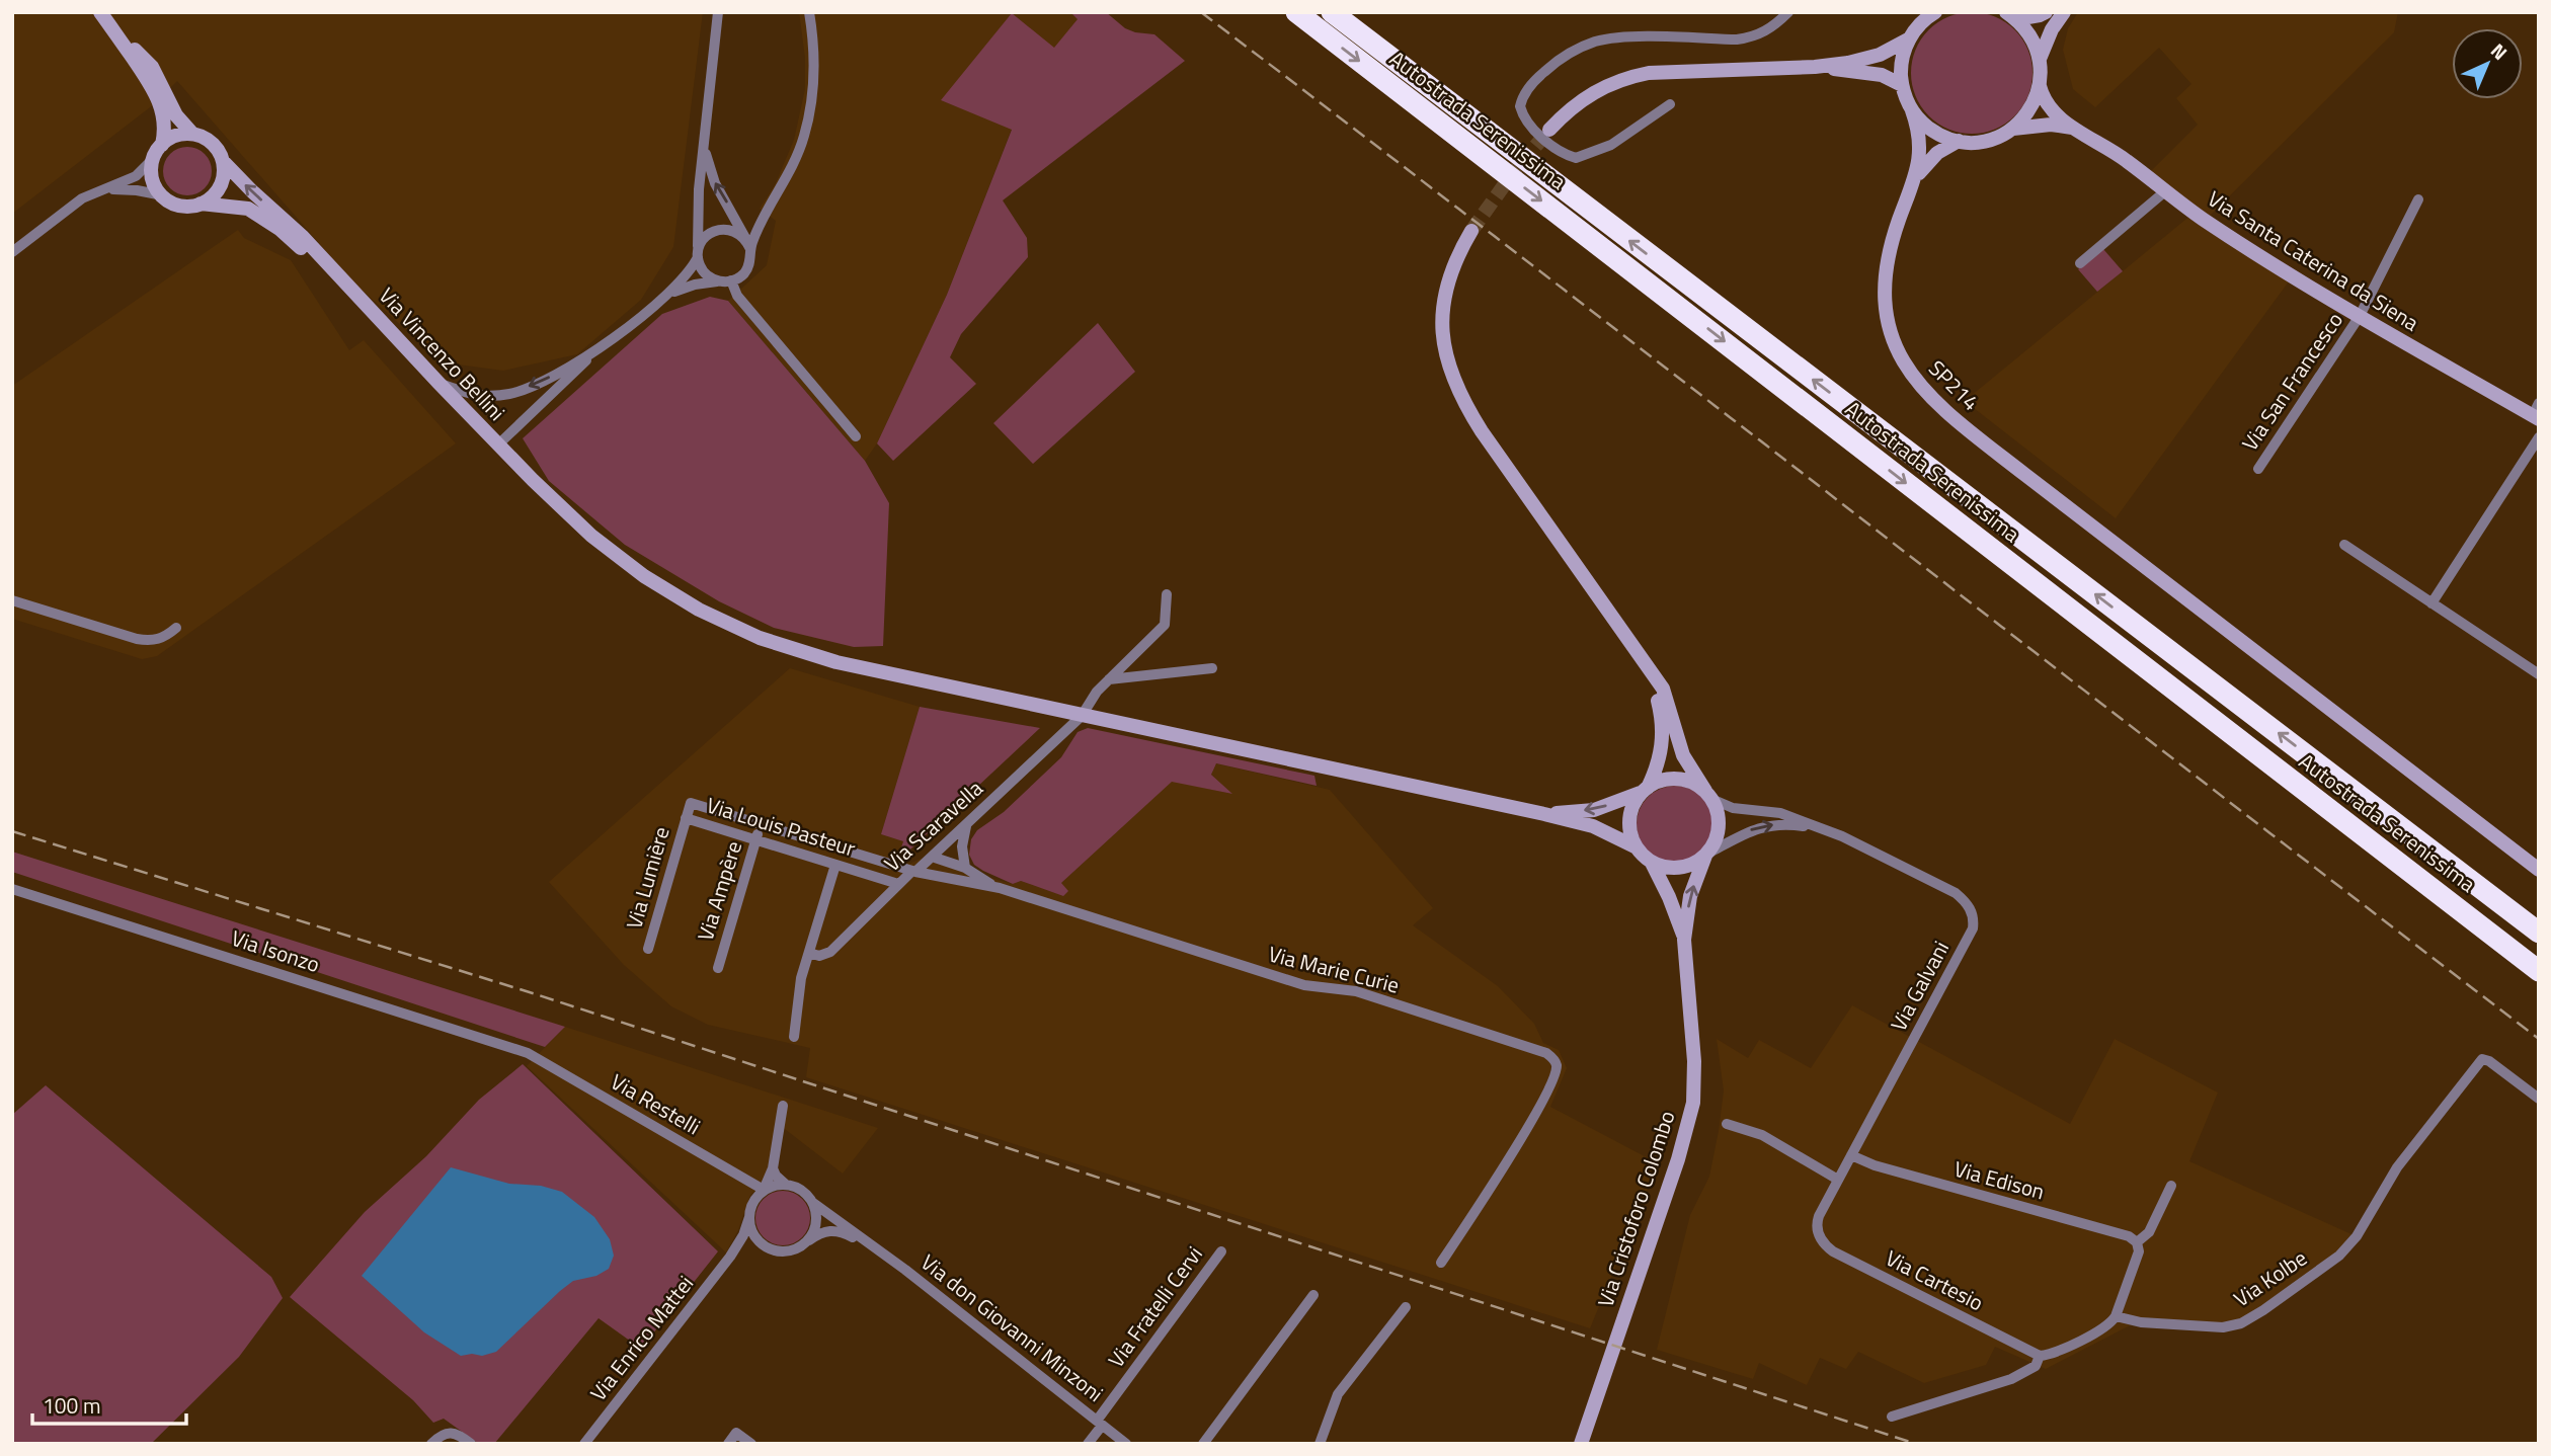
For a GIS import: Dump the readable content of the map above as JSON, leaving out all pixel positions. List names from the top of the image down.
{
  "streets": {
    "highway": ["Autostrada Serenissima"],
    "street": [
      "Via Santa Caterina da Siena",
      "Via Vincenzo Bellini",
      "Via San Francesco",
      "SP214",
      "Via Scaravella",
      "Via Louis Pasteur",
      "Via Lumière",
      "Via Ampère",
      "Via Isonzo",
      "Via Marie Curie",
      "Via Galvani",
      "Via Restelli",
      "Via Edison",
      "Via Cristoforo Colombo",
      "Via Kolbe",
      "Via Cartesio",
      "Via Fratelli Cervi",
      "Via don Giovanni Minzoni",
      "Via Enrico Mattei"
    ]
  },
  "crossings": [
    ["Via Santa Caterina da Siena", "Via San Francesco"],
    ["Via Vincenzo Bellini", "Via Scaravella"],
    ["Via Scaravella", "Via Louis Pasteur"],
    ["Via Scaravella", "Via Marie Curie"],
    ["Via Louis Pasteur", "Via Lumière"],
    ["Via Louis Pasteur", "Via Ampère"],
    ["Via Louis Pasteur", "Via Marie Curie"],
    ["Via Isonzo", "Via Restelli"],
    ["Via Galvani", "Via Edison"],
    ["Via Galvani", "Via Cristoforo Colombo"],
    ["Via Galvani", "Via Cartesio"],
    ["Via Restelli", "Via don Giovanni Minzoni"],
    ["Via Restelli", "Via Enrico Mattei"],
    ["Via Fratelli Cervi", "Via don Giovanni Minzoni"],
    ["Via don Giovanni Minzoni", "Via Enrico Mattei"]
  ],
  "scale_bar": "100 m",
  "north": "top right"
}
